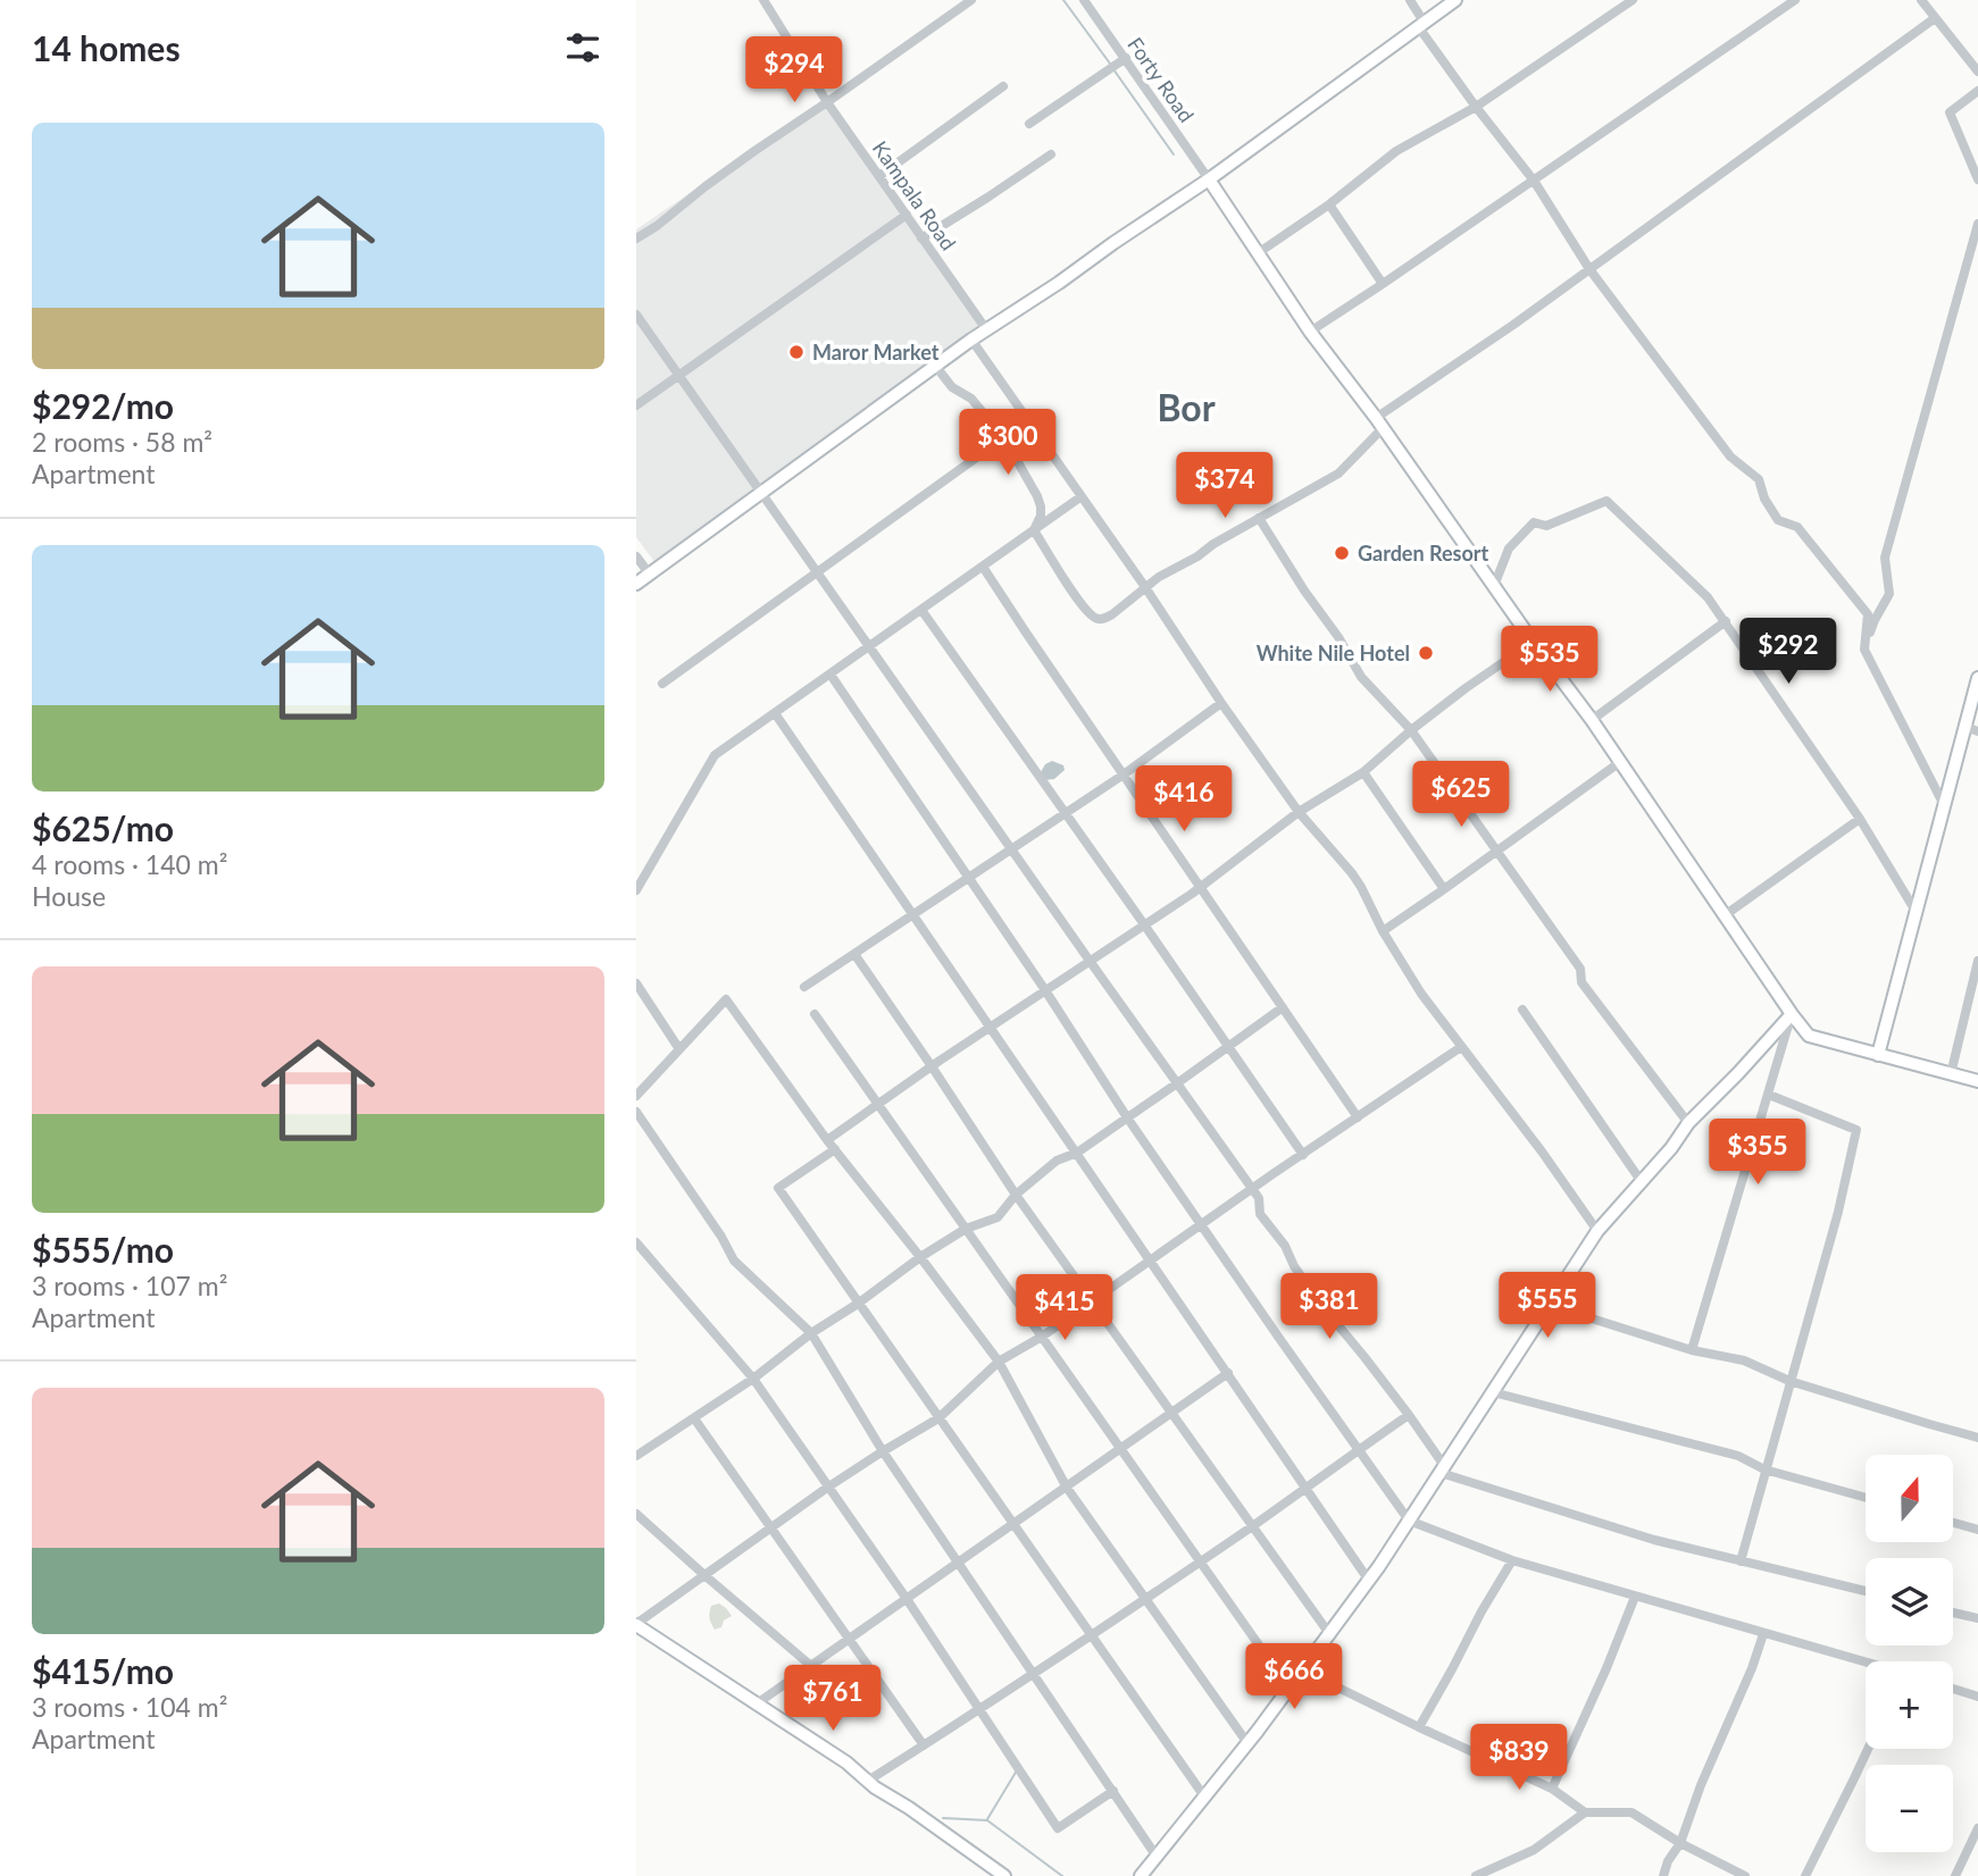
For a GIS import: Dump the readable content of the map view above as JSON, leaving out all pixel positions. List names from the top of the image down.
{
  "streets": {
    "street": ["Forty Road", "Kampala Road"]
  },
  "districts": ["Bor"],
  "places": ["Maror Market", "Garden Resort", "White Nile Hotel"],
  "north": "top",
  "page": {
    "heading": "14 homes",
    "price": [
      "$294",
      "$300",
      "$374",
      "$292",
      "$535",
      "$625",
      "$416",
      "$355",
      "$555",
      "$381",
      "$415",
      "$666",
      "$761",
      "$839"
    ],
    "list": [
      {
        "name": "$292/mo",
        "note": "2 rooms · 58 m² · Apartment"
      },
      {
        "name": "$625/mo",
        "note": "4 rooms · 140 m² · House"
      },
      {
        "name": "$555/mo",
        "note": "3 rooms · 107 m² · Apartment"
      },
      {
        "name": "$415/mo",
        "note": "3 rooms · 104 m² · Apartment"
      }
    ],
    "map_buttons": ["+", "−"]
  }
}
